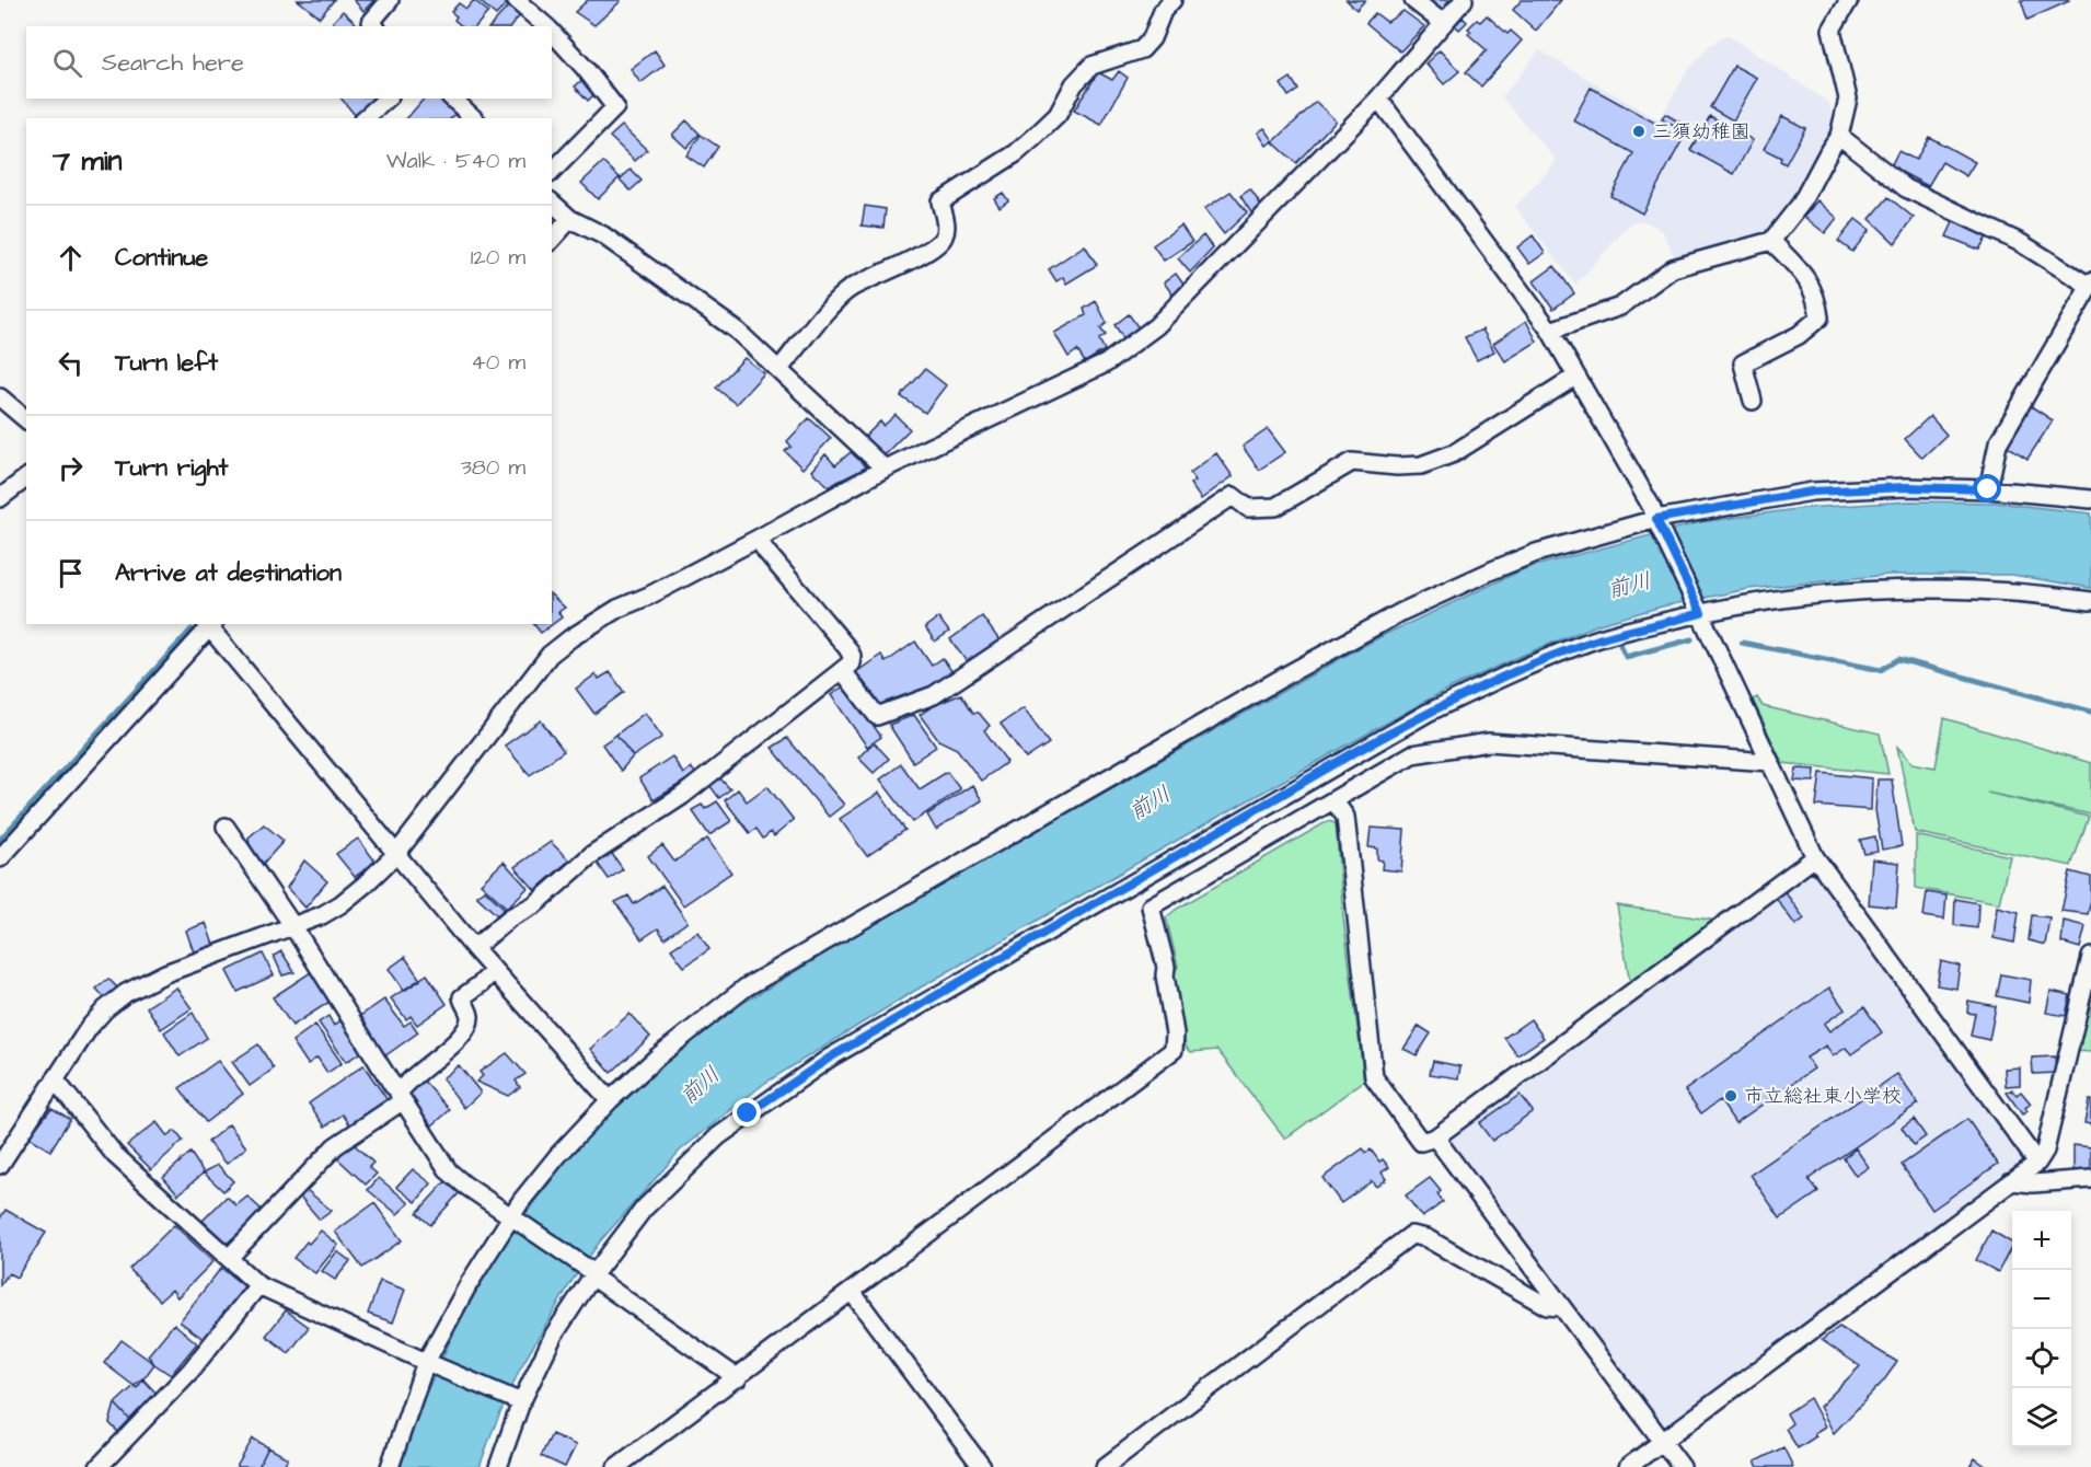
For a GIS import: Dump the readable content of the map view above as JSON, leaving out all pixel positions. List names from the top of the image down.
{
  "water": ["前川"],
  "places": ["三須幼稚園", "市立総社東小学校"],
  "page": {
    "search": "Search here",
    "heading": ["7 min", "Walk · 540 m"],
    "list": [
      ["Continue", "120 m"],
      ["Turn left", "40 m"],
      ["Turn right", "380 m"],
      "Arrive at destination"
    ],
    "map_buttons": ["+", "−"]
  }
}
